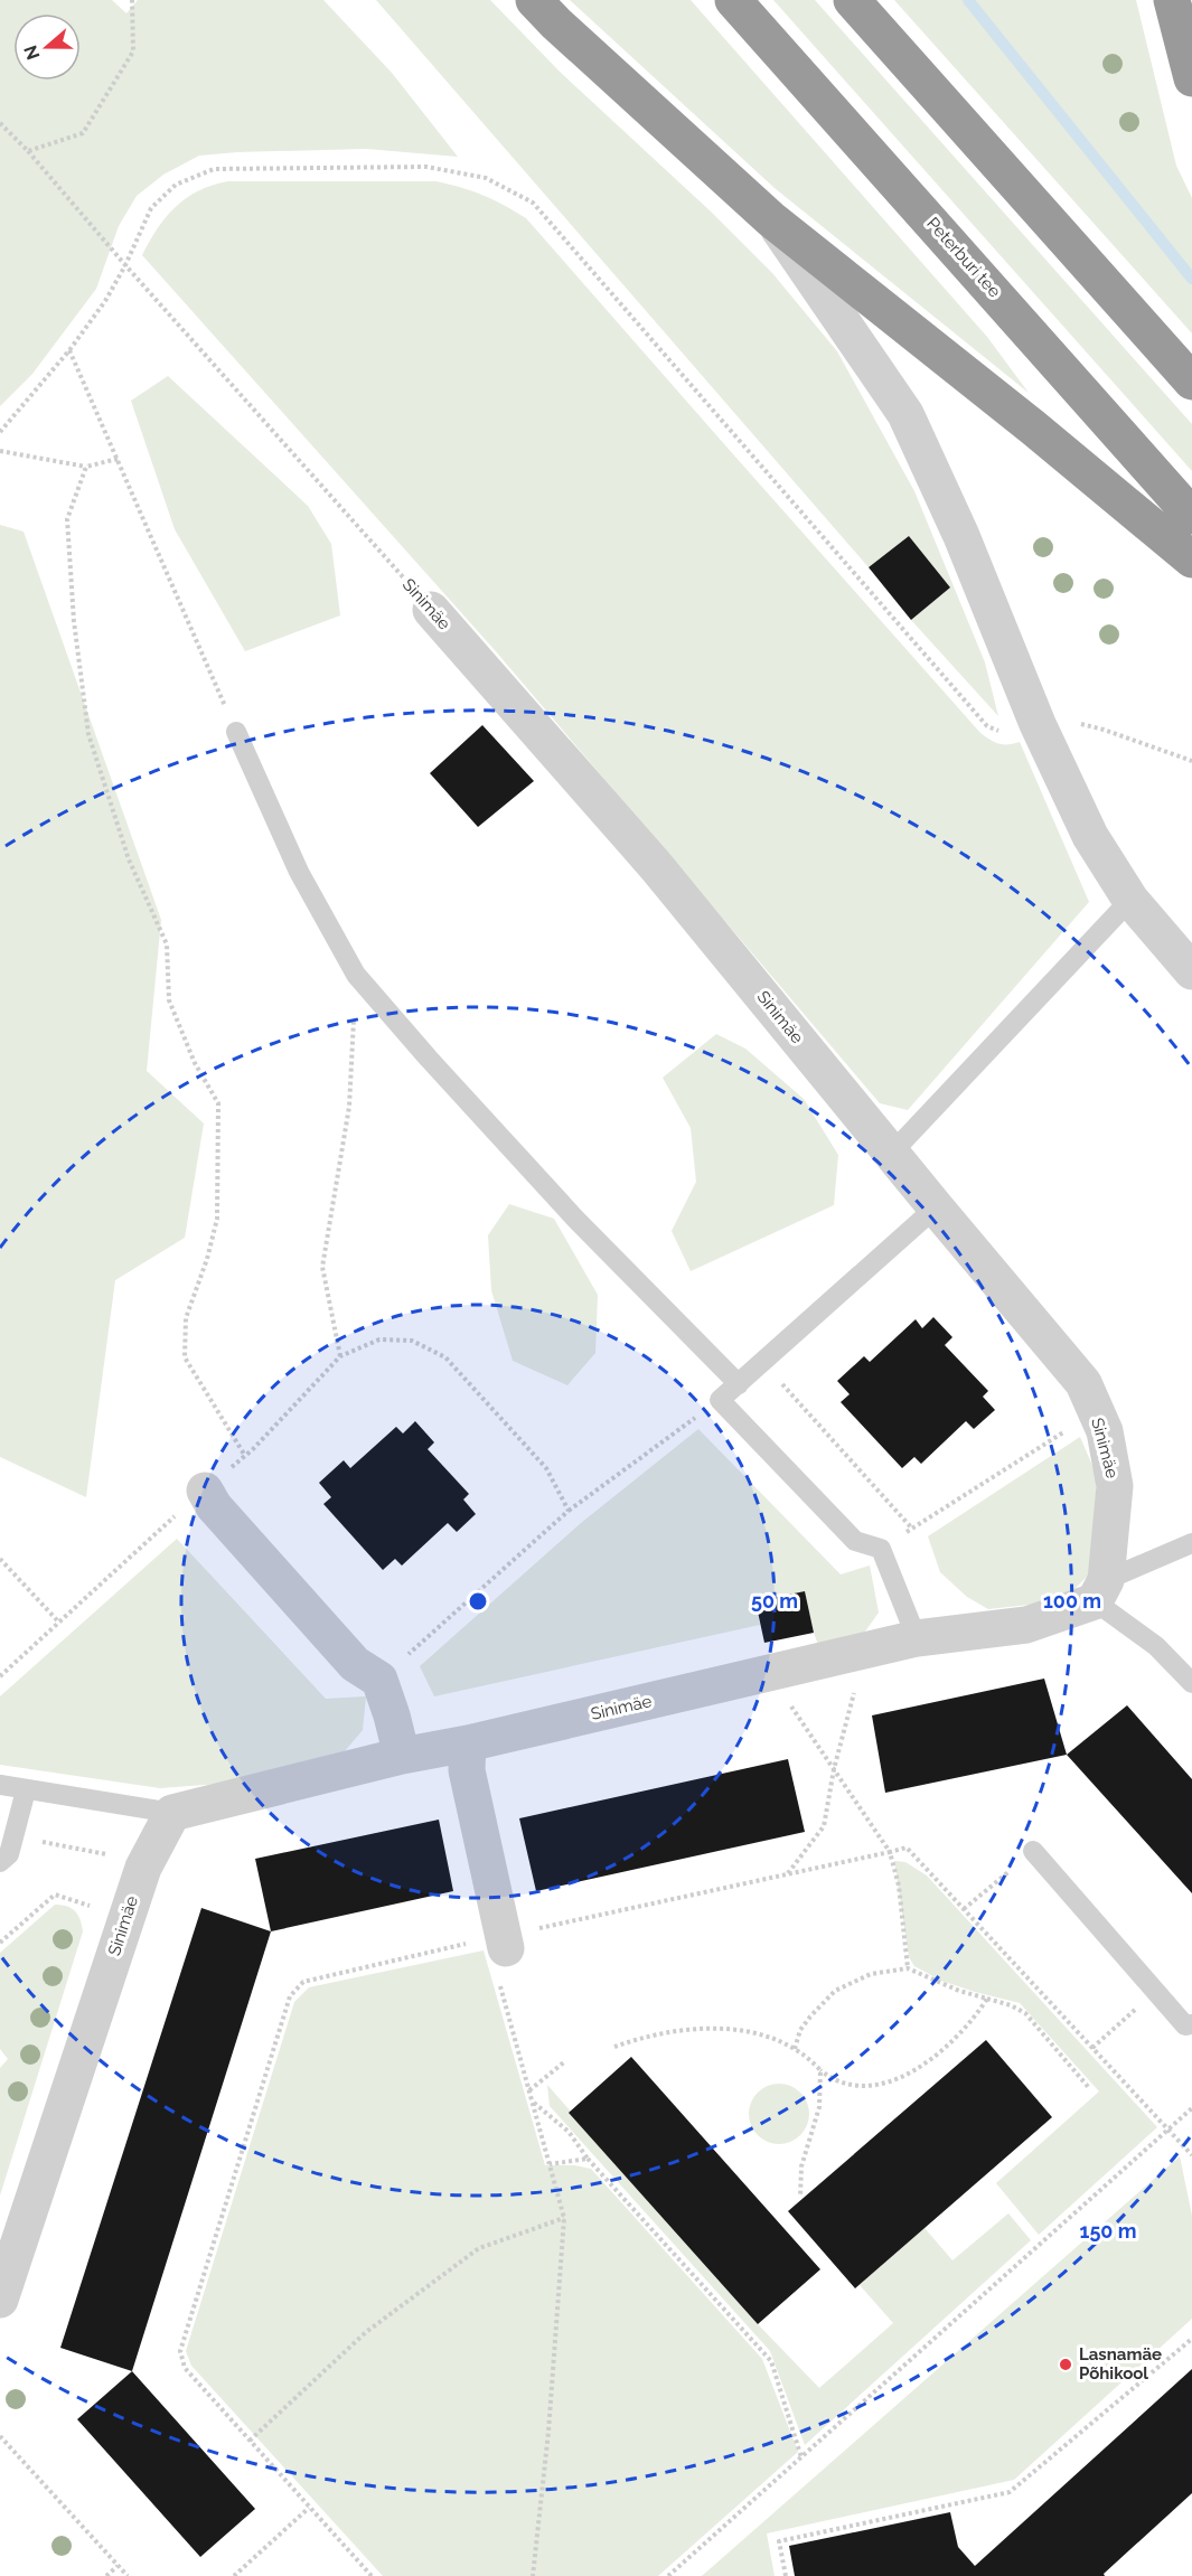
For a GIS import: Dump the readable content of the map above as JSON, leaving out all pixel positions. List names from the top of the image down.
{
  "streets": {
    "highway": ["Peterburi tee"],
    "street": ["Sinimäe"]
  },
  "places": ["Lasnamäe Põhikool"],
  "north": "left",
  "rings": ["50 m", "100 m", "150 m"]
}
